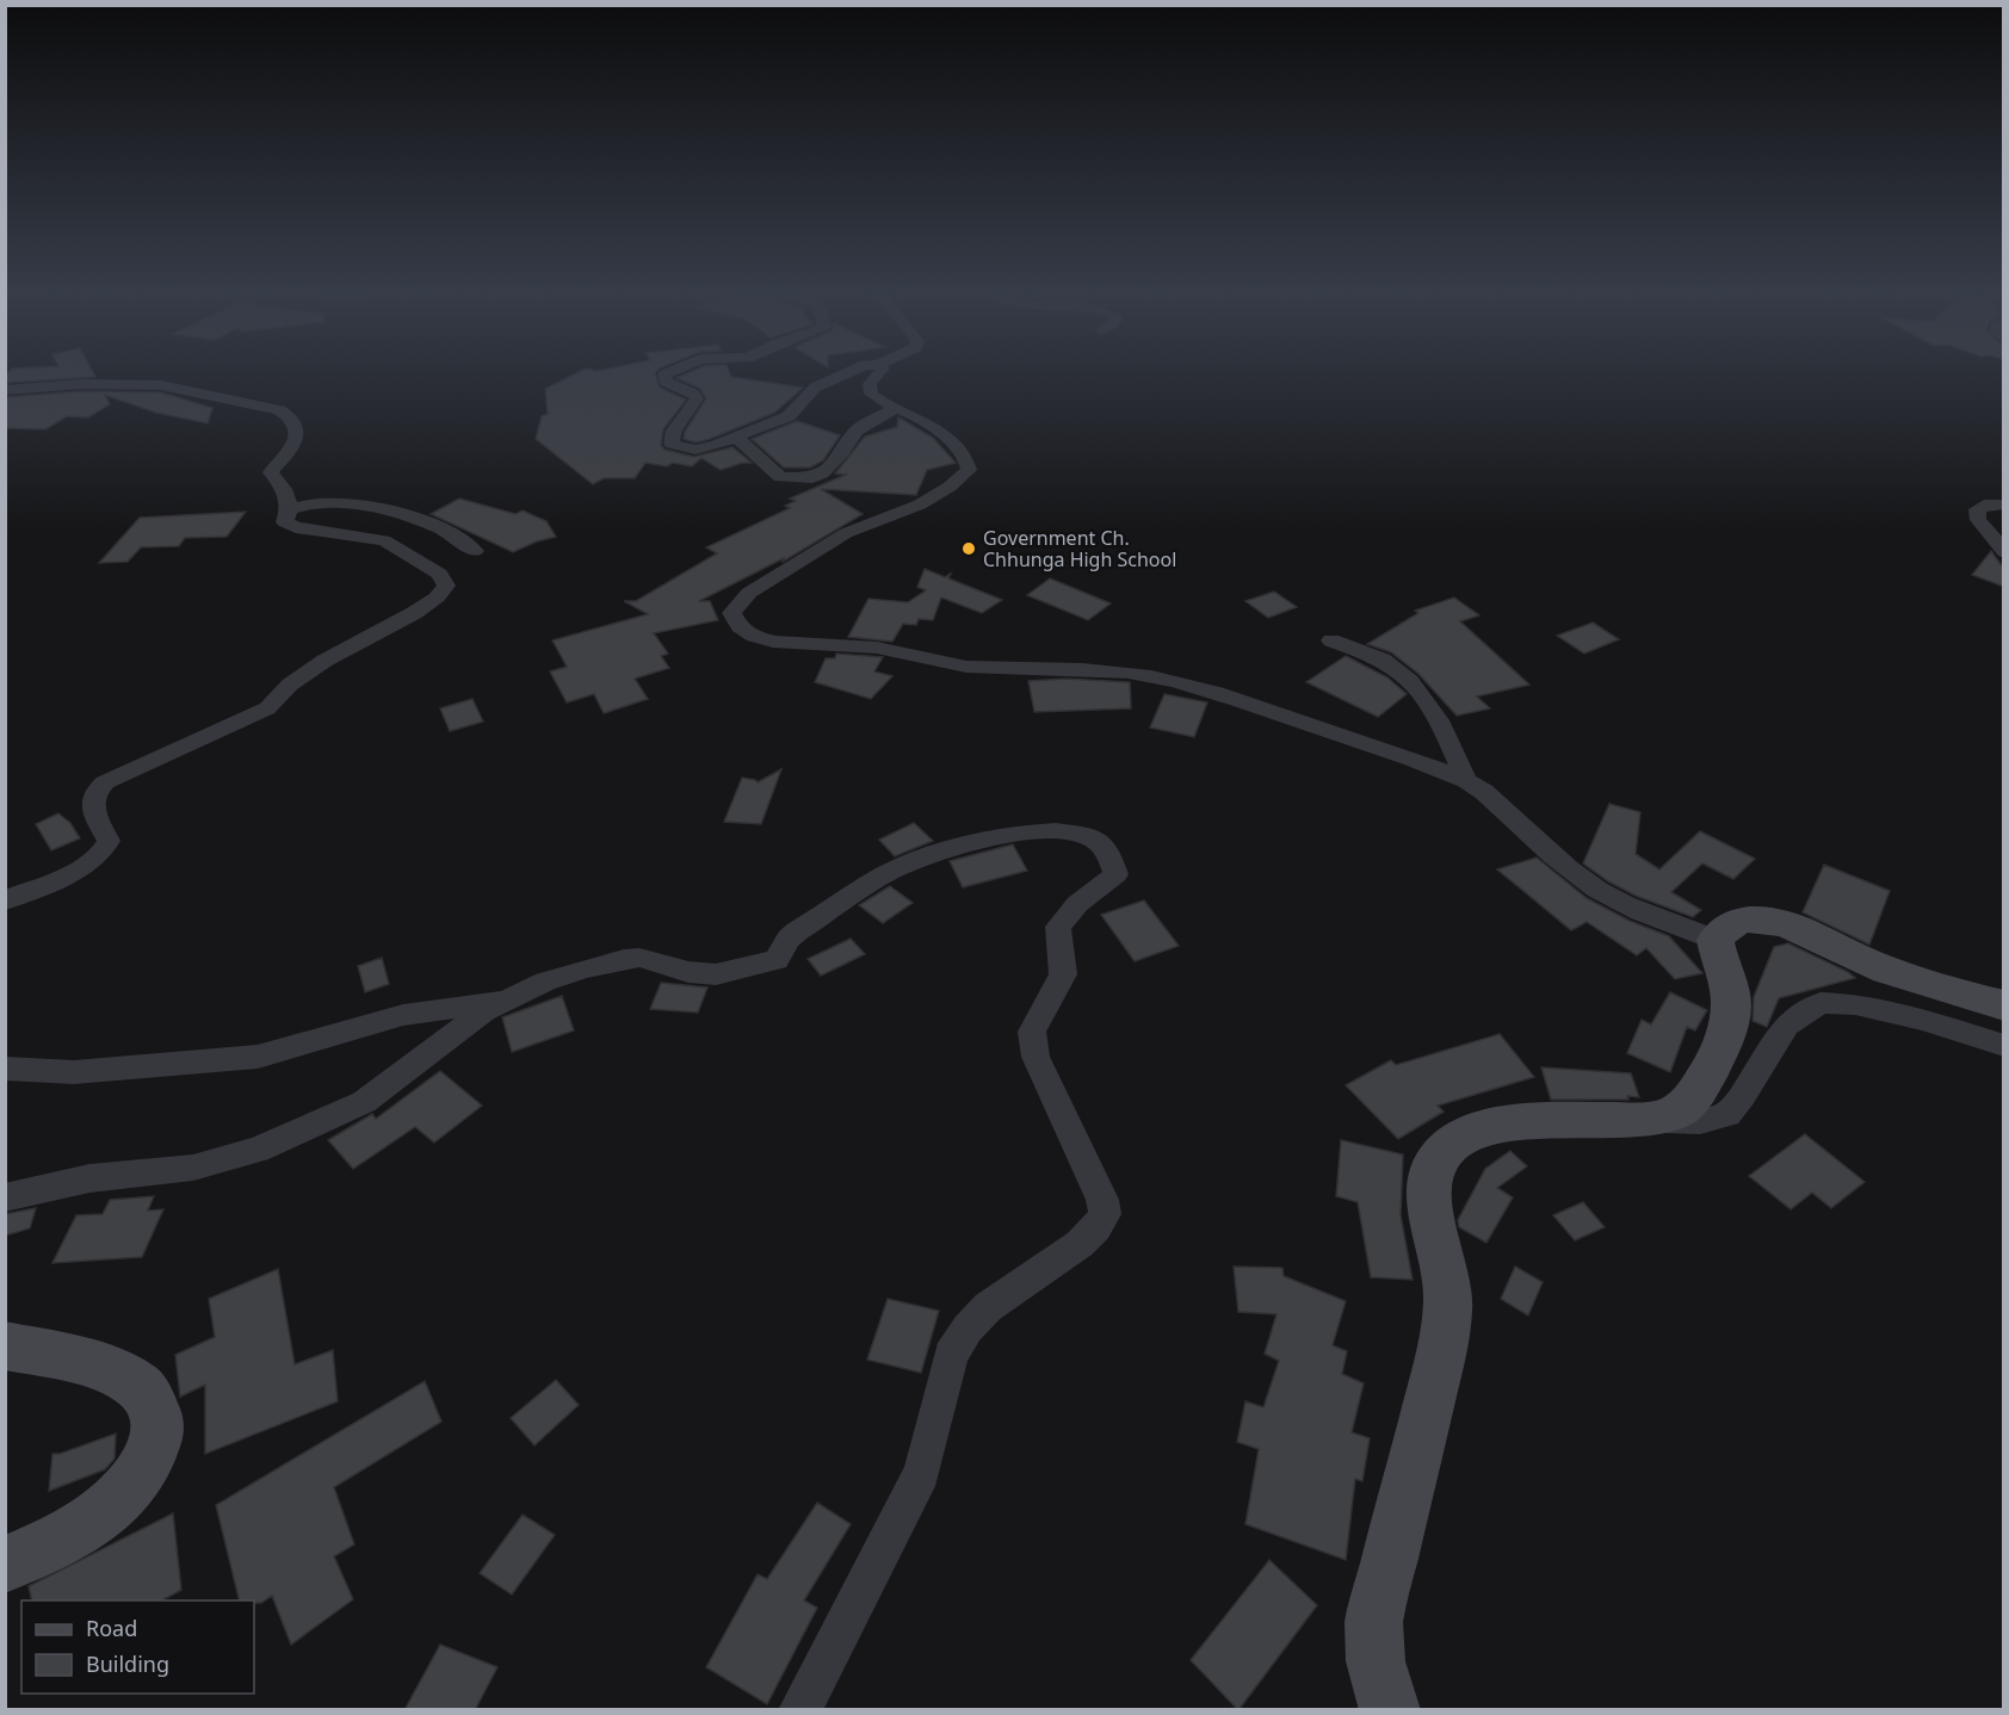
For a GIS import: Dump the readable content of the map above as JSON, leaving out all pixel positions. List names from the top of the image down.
{
  "places": ["Government Ch. Chhunga High School"],
  "legend": ["Road", "Building"]
}
